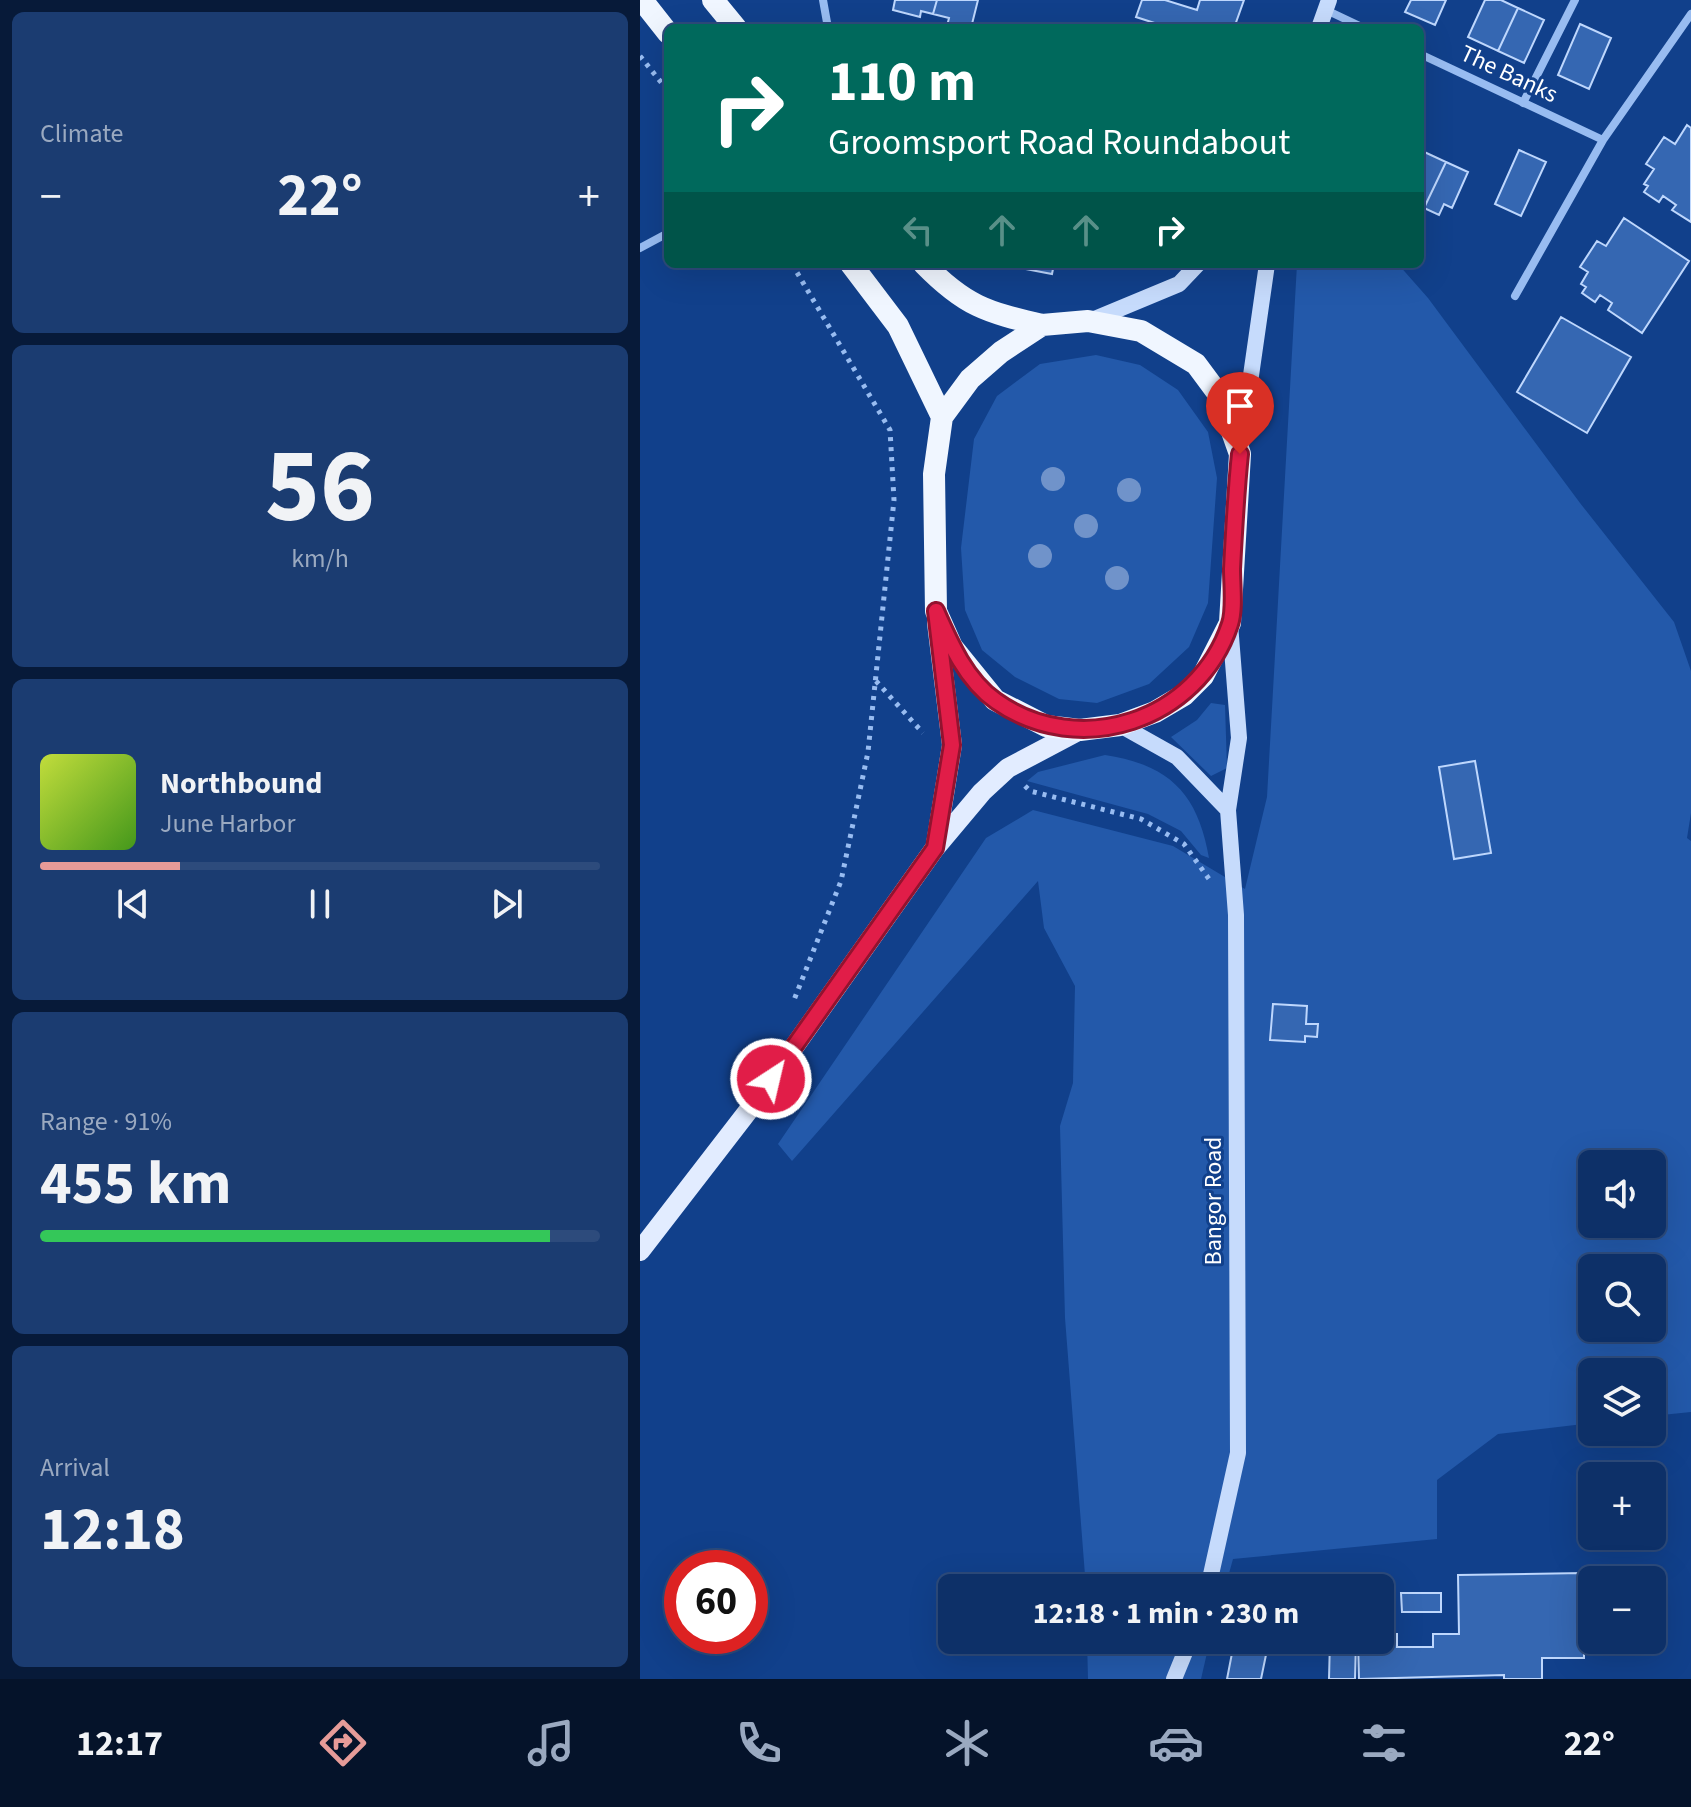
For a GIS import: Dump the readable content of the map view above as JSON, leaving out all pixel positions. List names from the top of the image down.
{
  "streets": {
    "main road": ["Bangor Road"],
    "street": ["The Banks"]
  },
  "page": {
    "tile": [
      "Climate",
      ["56", "km/h"],
      ["Range · 91%", "455 km"],
      ["Arrival", "12:18"]
    ],
    "turn": ["110 m", "Groomsport Road Roundabout"],
    "heat": ["−", "22°", "+"],
    "song": ["Northbound", "June Harbor"],
    "map_buttons": ["+", "−"],
    "limit": "60",
    "trip": "12:18 · 1 min · 230 m",
    "tabs": ["12:17", "22°"]
  }
}
